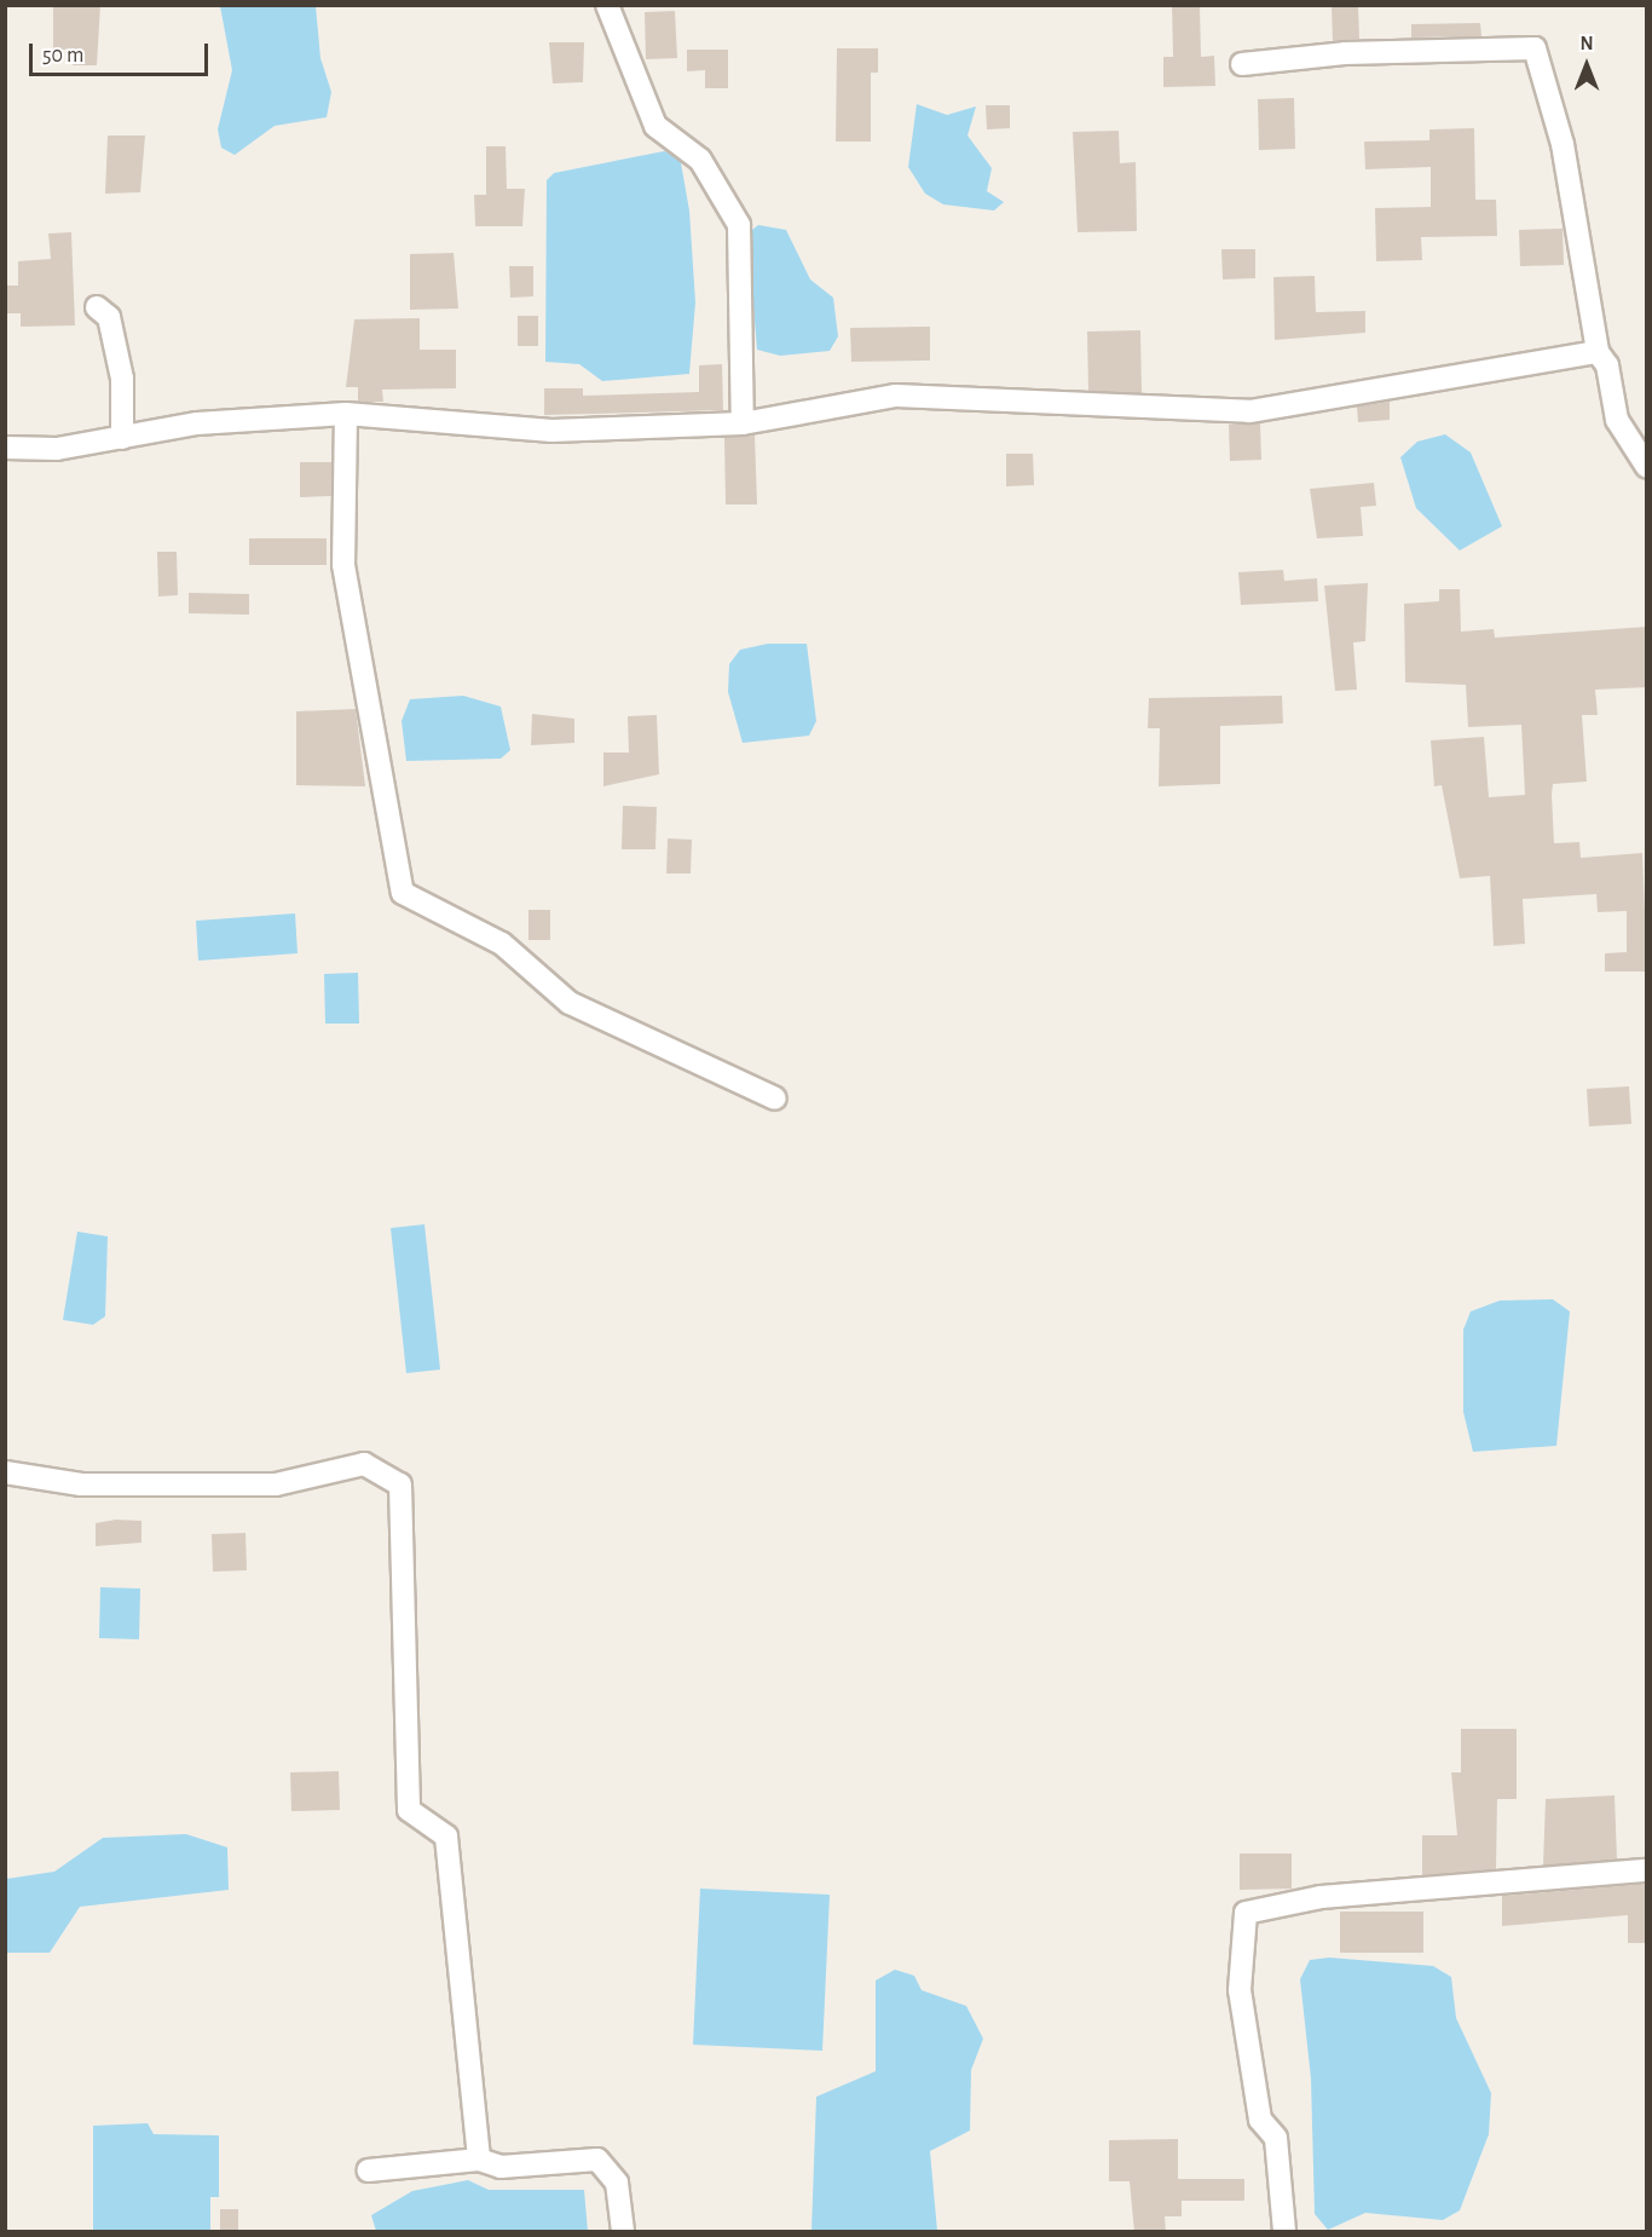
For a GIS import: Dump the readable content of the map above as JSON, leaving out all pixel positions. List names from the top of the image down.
{
  "scale_bar": "50 m",
  "north": "top"
}
